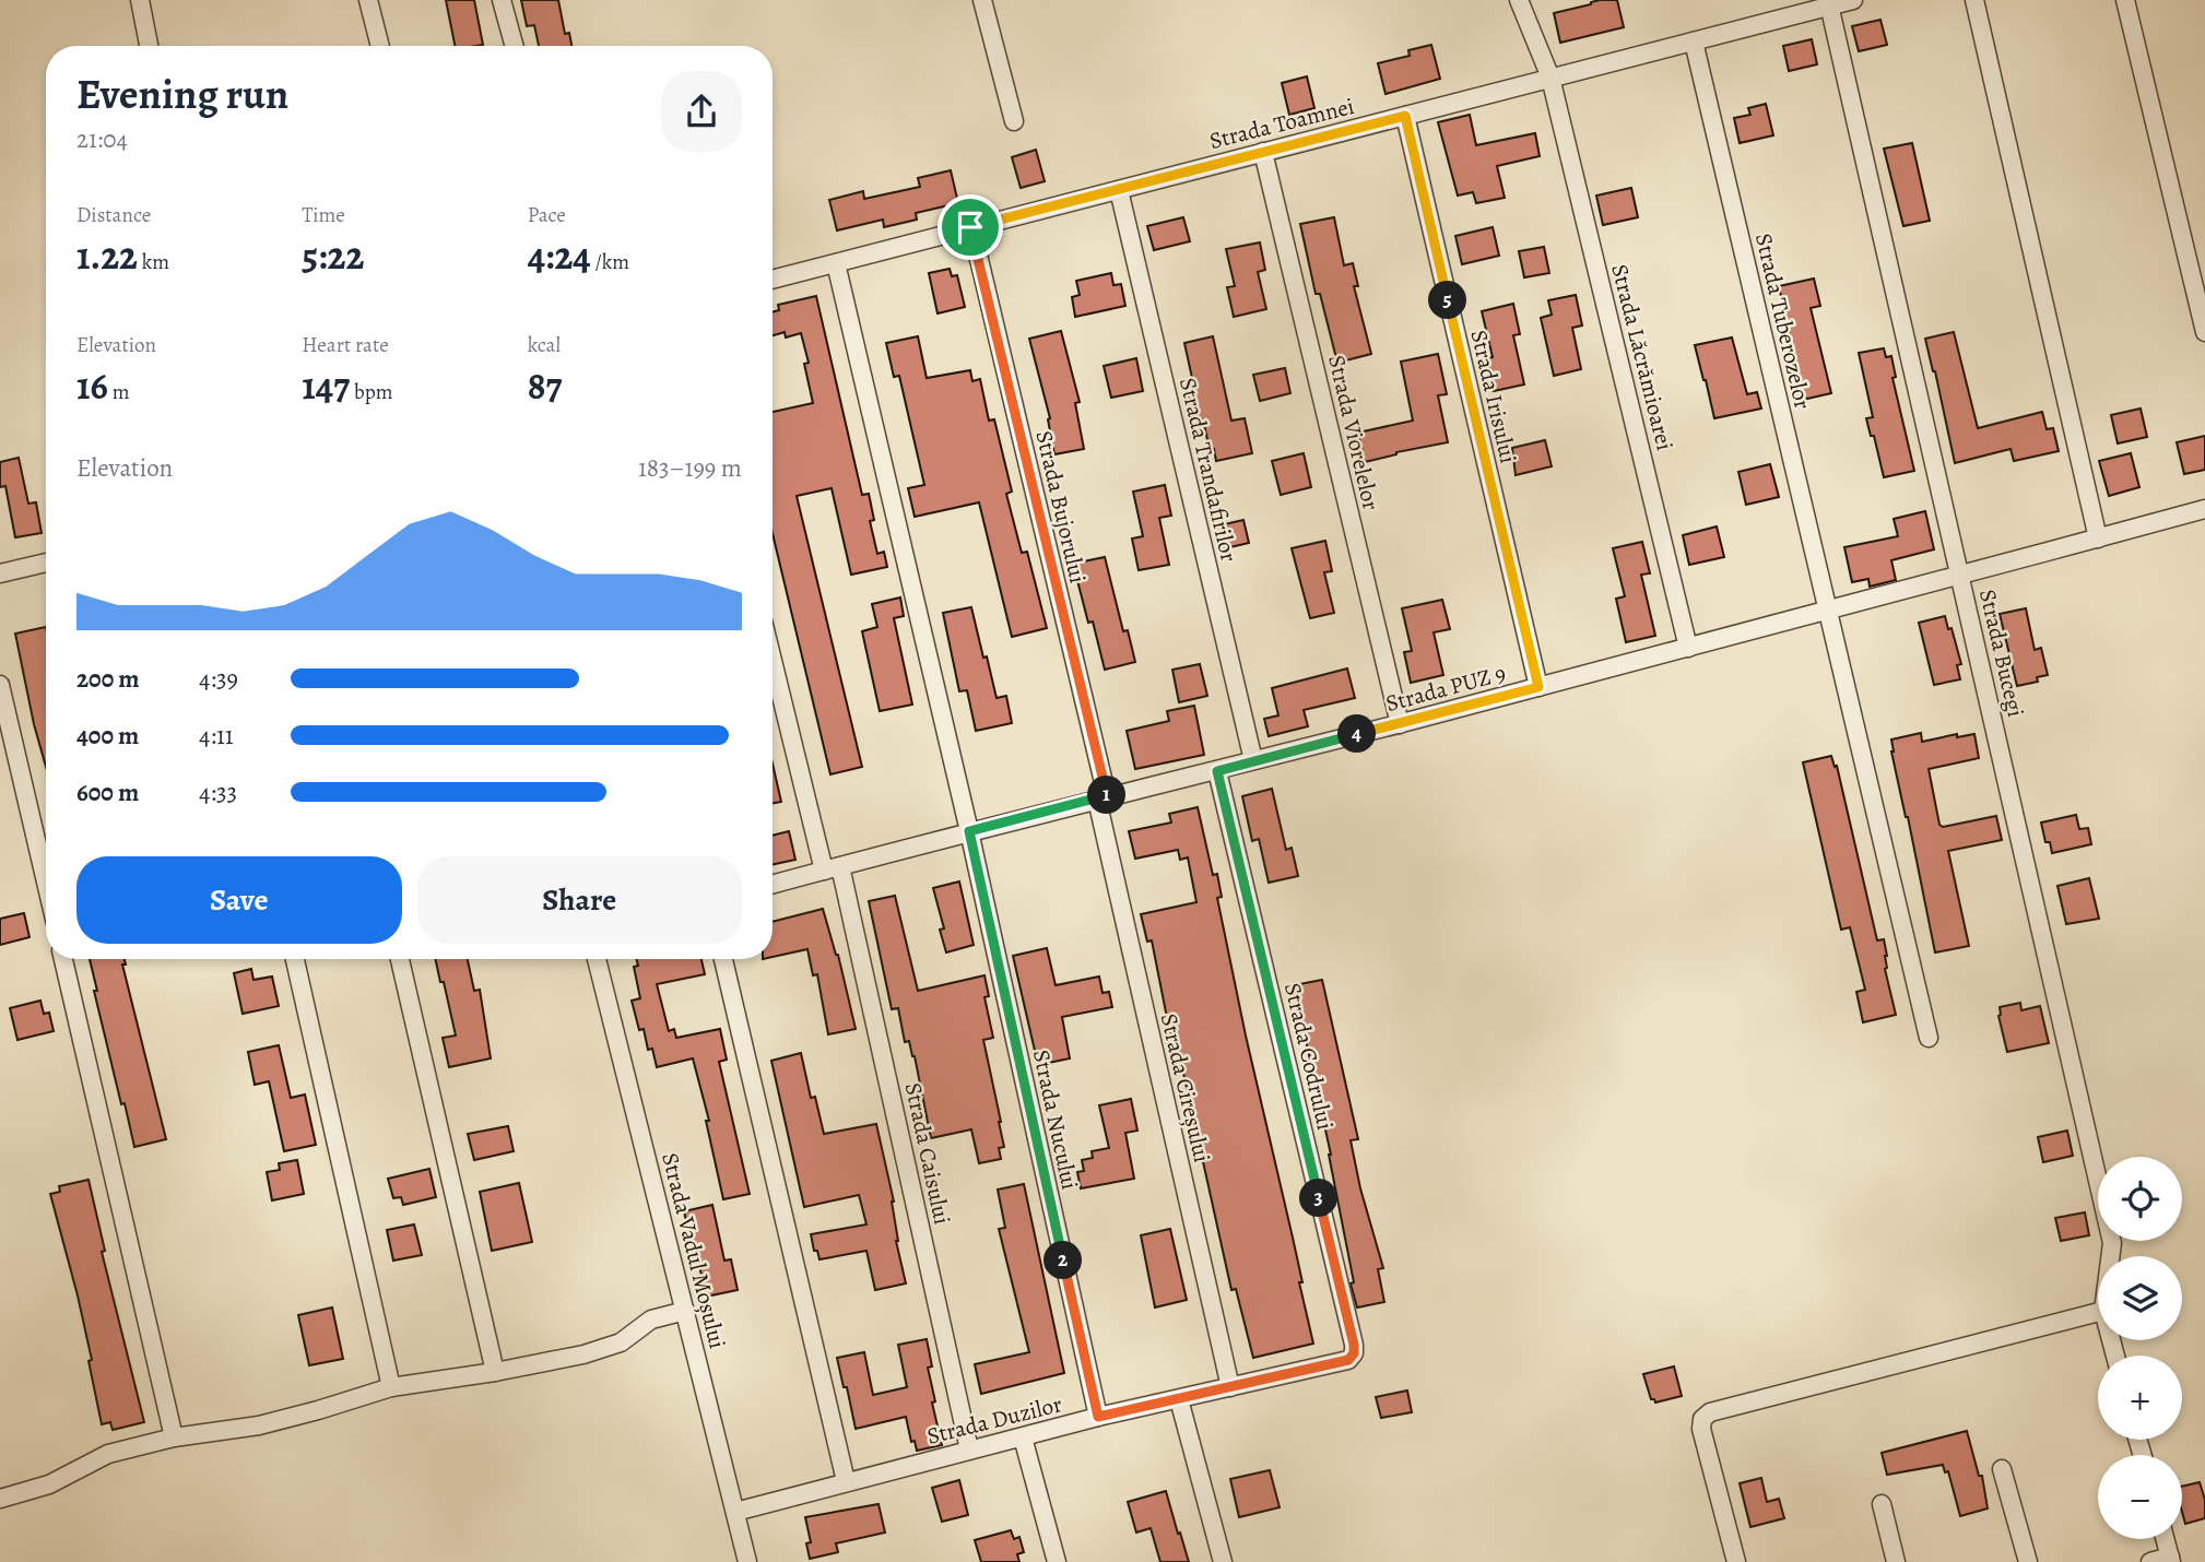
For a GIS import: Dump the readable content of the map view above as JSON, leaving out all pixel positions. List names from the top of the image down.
{
  "streets": {
    "street": [
      "Strada Toamnei",
      "Strada Tuberozelor",
      "Strada Lăcrămioarei",
      "Strada Irisului",
      "Strada Viorelelor",
      "Strada Trandafirilor",
      "Strada Bujorului",
      "Strada Bucegi",
      "Strada PUZ 9",
      "Strada Codrului",
      "Strada Cireșului",
      "Strada Nucului",
      "Strada Caisului",
      "Strada Vadul Moșului",
      "Strada Duzilor"
    ]
  },
  "crossings": [
    ["Strada Toamnei", "Strada Tuberozelor"],
    ["Strada Toamnei", "Strada Lăcrămioarei"],
    ["Strada Toamnei", "Strada Irisului"],
    ["Strada Toamnei", "Strada Viorelelor"],
    ["Strada Toamnei", "Strada Trandafirilor"],
    ["Strada Toamnei", "Strada Bujorului"],
    ["Strada Toamnei", "Strada Bucegi"],
    ["Strada Toamnei", "Strada Nucului"],
    ["Strada Tuberozelor", "Strada PUZ 9"],
    ["Strada Lăcrămioarei", "Strada PUZ 9"],
    ["Strada Irisului", "Strada PUZ 9"],
    ["Strada Viorelelor", "Strada PUZ 9"],
    ["Strada Trandafirilor", "Strada PUZ 9"],
    ["Strada Bujorului", "Strada PUZ 9"],
    ["Strada Bujorului", "Strada Cireșului"],
    ["Strada Bucegi", "Strada PUZ 9"],
    ["Strada PUZ 9", "Strada Codrului"],
    ["Strada PUZ 9", "Strada Cireșului"],
    ["Strada PUZ 9", "Strada Nucului"],
    ["Strada PUZ 9", "Strada Caisului"],
    ["Strada Codrului", "Strada Duzilor"],
    ["Strada Cireșului", "Strada Duzilor"],
    ["Strada Nucului", "Strada Duzilor"],
    ["Strada Caisului", "Strada Duzilor"],
    ["Strada Vadul Moșului", "Strada Duzilor"]
  ],
  "page": {
    "heading": ["Evening run", "21:04"],
    "stats": [
      ["Distance", "1.22 km"],
      ["Time", "5:22"],
      ["Pace", "4:24 /km"],
      ["Elevation", "16 m"],
      ["Heart rate", "147 bpm"],
      ["kcal", "87"]
    ],
    "pins": [
      "5",
      "4",
      "1",
      "3",
      "2"
    ],
    "chart": ["Elevation", "183–199 m"],
    "list": [
      {
        "name": "200 m",
        "note": "4:39"
      },
      {
        "name": "400 m",
        "note": "4:11"
      },
      {
        "name": "600 m",
        "note": "4:33"
      }
    ],
    "buttons": ["Save", "Share"],
    "map_buttons": ["+", "−"]
  }
}
